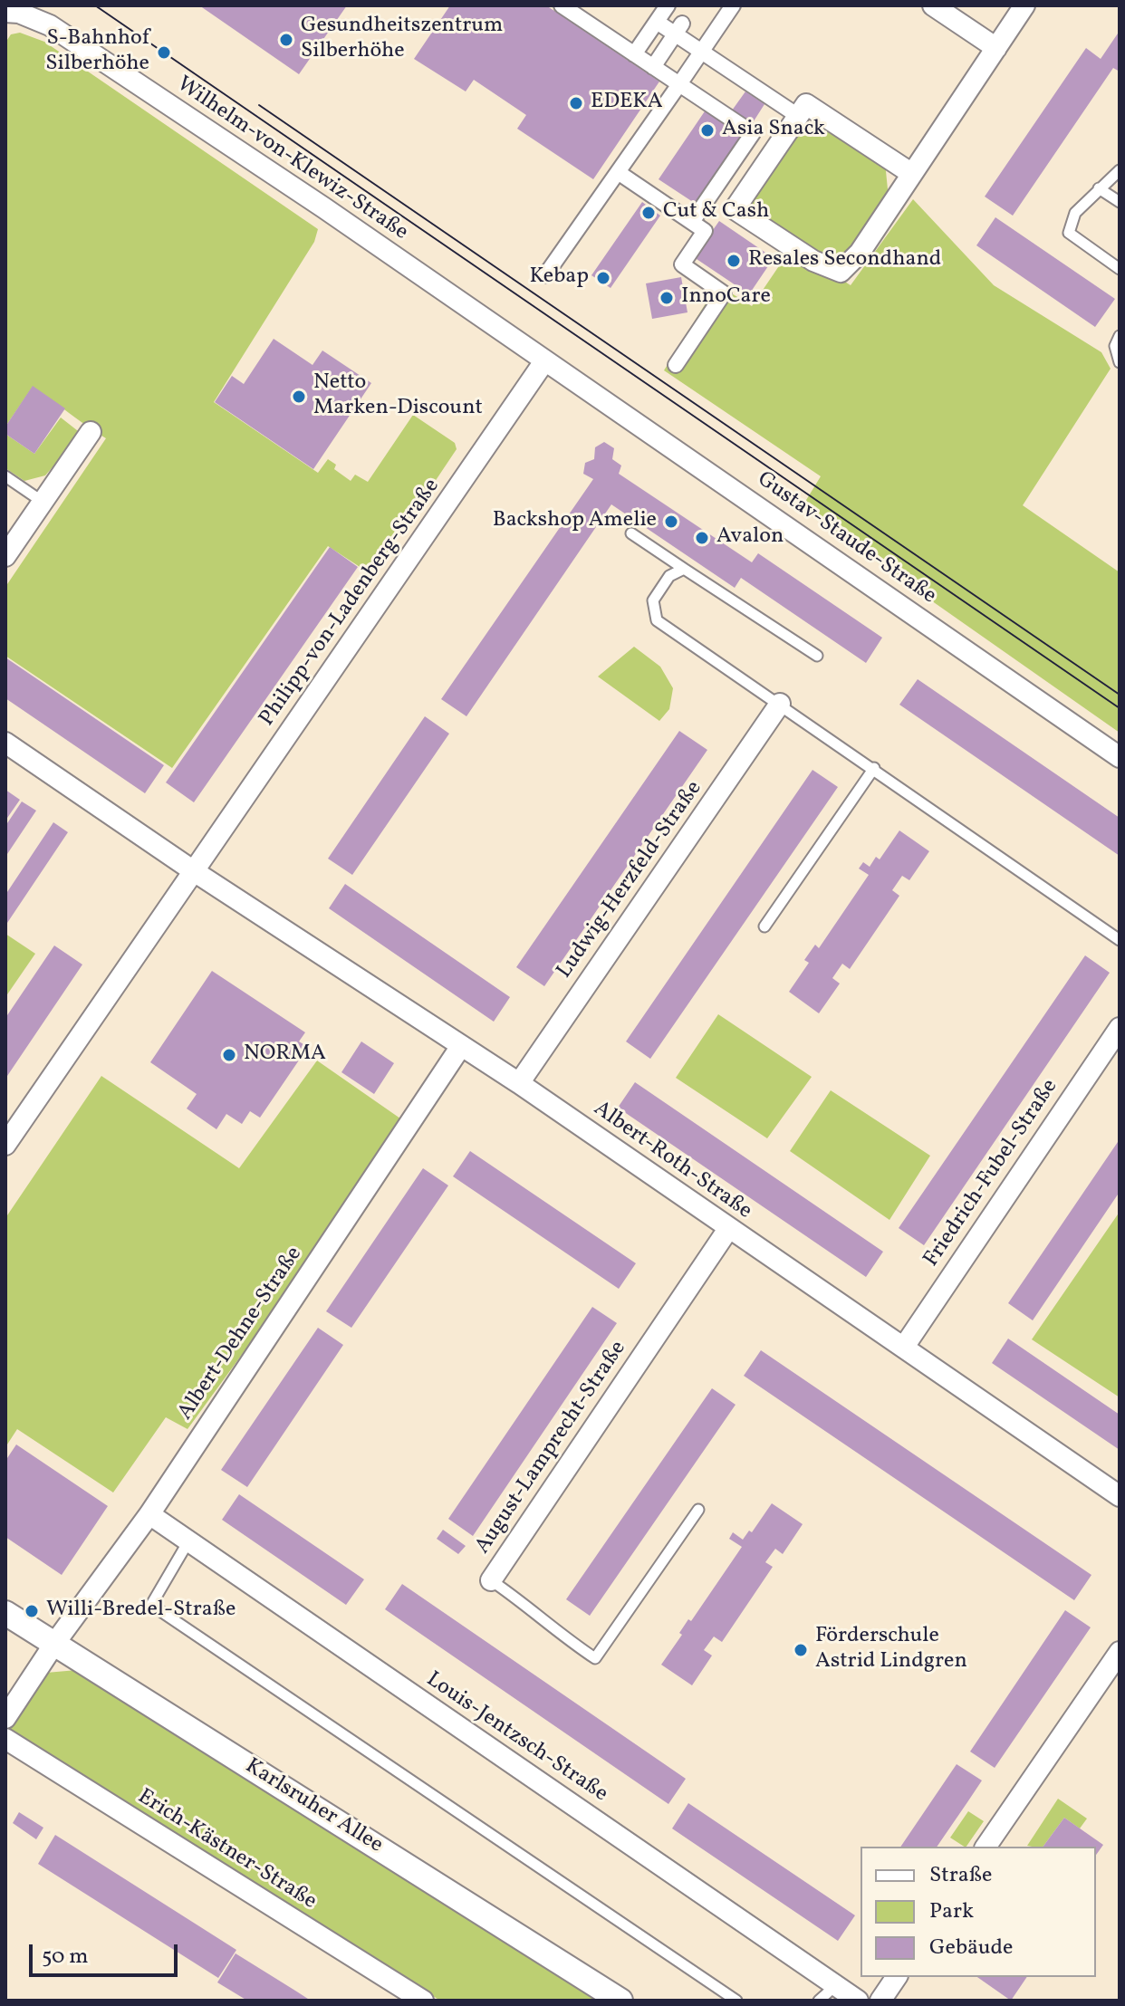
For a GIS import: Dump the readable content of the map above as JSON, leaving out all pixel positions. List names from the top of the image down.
{
  "streets": {
    "street": [
      "Wilhelm-von-Klewiz-Straße",
      "Gustav-Staude-Straße",
      "Philipp-von-Ladenberg-Straße",
      "Ludwig-Herzfeld-Straße",
      "Albert-Roth-Straße",
      "Friedrich-Fubel-Straße",
      "Albert-Dehne-Straße",
      "August-Lamprecht-Straße",
      "Louis-Jentzsch-Straße",
      "Karlsruher Allee",
      "Erich-Kästner-Straße"
    ]
  },
  "crossings": [
    ["Wilhelm-von-Klewiz-Straße", "Gustav-Staude-Straße"],
    ["Wilhelm-von-Klewiz-Straße", "Philipp-von-Ladenberg-Straße"],
    ["Gustav-Staude-Straße", "Philipp-von-Ladenberg-Straße"],
    ["Philipp-von-Ladenberg-Straße", "Albert-Roth-Straße"],
    ["Ludwig-Herzfeld-Straße", "Albert-Roth-Straße"],
    ["Albert-Roth-Straße", "Friedrich-Fubel-Straße"],
    ["Albert-Roth-Straße", "Albert-Dehne-Straße"],
    ["Albert-Roth-Straße", "August-Lamprecht-Straße"],
    ["Albert-Dehne-Straße", "Louis-Jentzsch-Straße"],
    ["Albert-Dehne-Straße", "Karlsruher Allee"]
  ],
  "places": [
    "Gesundheitszentrum Silberhöhe",
    "S-Bahnhof Silberhöhe",
    "EDEKA",
    "Asia Snack",
    "Cut & Cash",
    "Resales Secondhand",
    "Kebap",
    "InnoCare",
    "Netto Marken-Discount",
    "Backshop Amelie",
    "Avalon",
    "NORMA",
    "Willi-Bredel-Straße",
    "Förderschule Astrid Lindgren"
  ],
  "legend": ["Straße", "Park", "Gebäude"],
  "scale_bar": "50 m"
}
